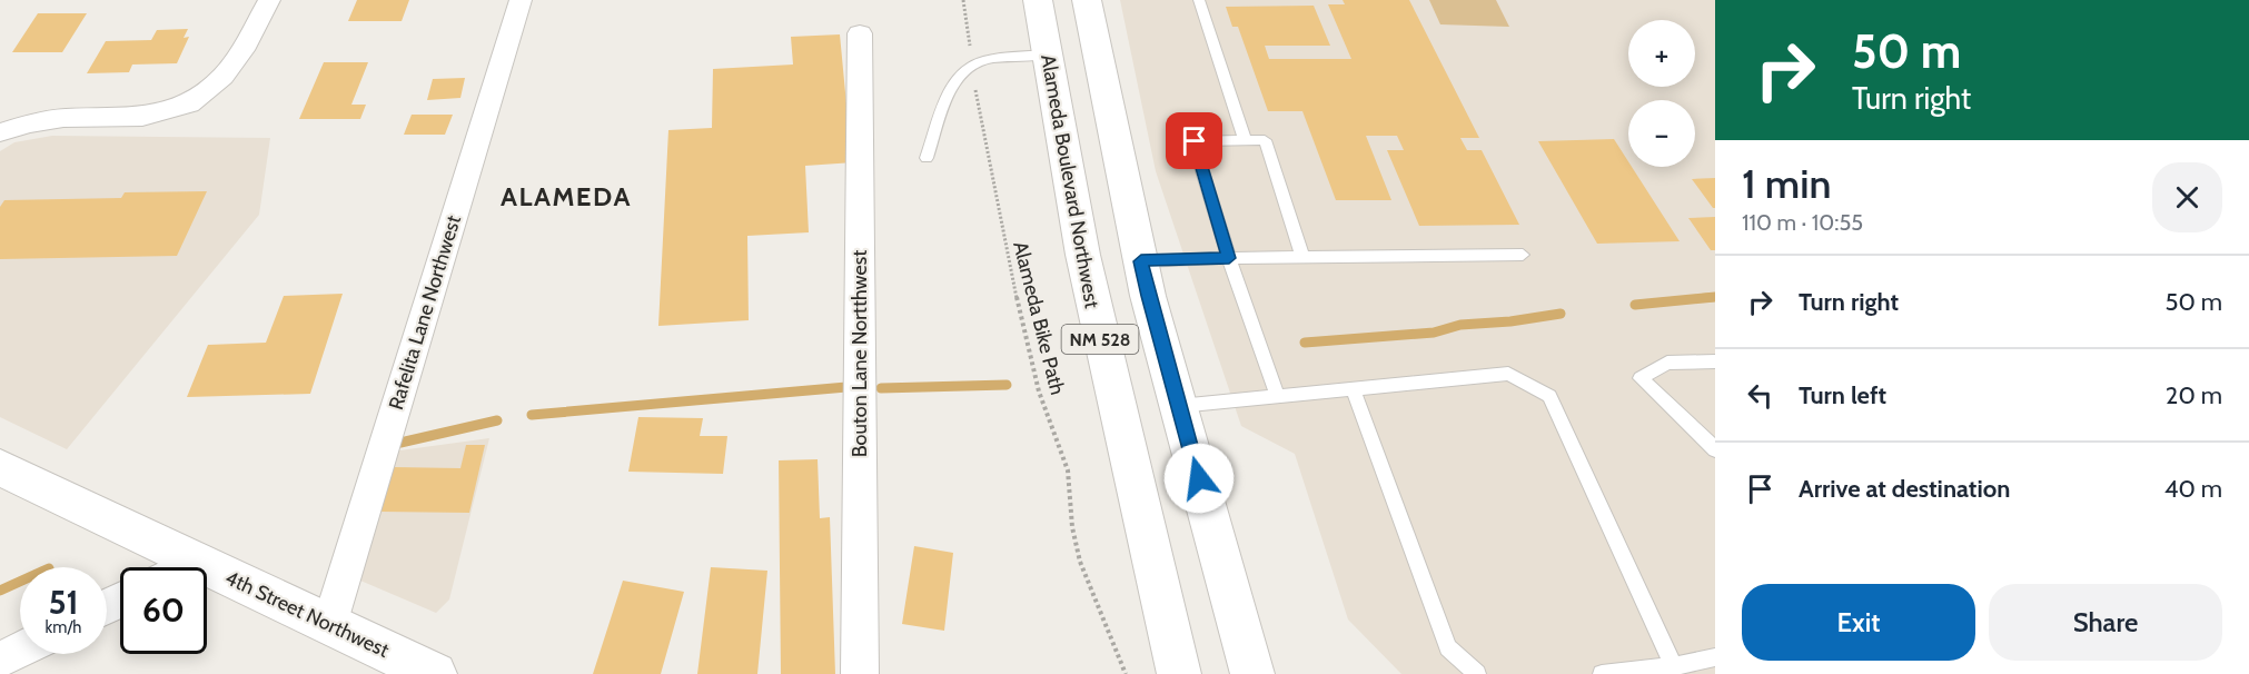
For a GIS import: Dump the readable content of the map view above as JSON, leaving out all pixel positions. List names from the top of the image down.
{
  "streets": {
    "main road": ["Alameda Boulevard Northwest", "NM 528", "4th Street Northwest"],
    "street": ["Rafelita Lane Northwest", "Bouton Lane Nortthwest"],
    "path": ["Alameda Bike Path"]
  },
  "crossings": [
    ["Rafelita Lane Northwest", "4th Street Northwest"]
  ],
  "districts": ["ALAMEDA"],
  "page": {
    "turn": ["50 m", "Turn right"],
    "map_buttons": ["+", "−"],
    "heading": ["1 min", "110 m · 10:55"],
    "list": [
      {
        "name": "Turn right",
        "value": "50 m"
      },
      {
        "name": "Turn left",
        "value": "20 m"
      },
      {
        "name": "Arrive at destination",
        "value": "40 m"
      }
    ],
    "speed": "51 km/h",
    "limit": "60",
    "buttons": ["Exit", "Share"]
  }
}
